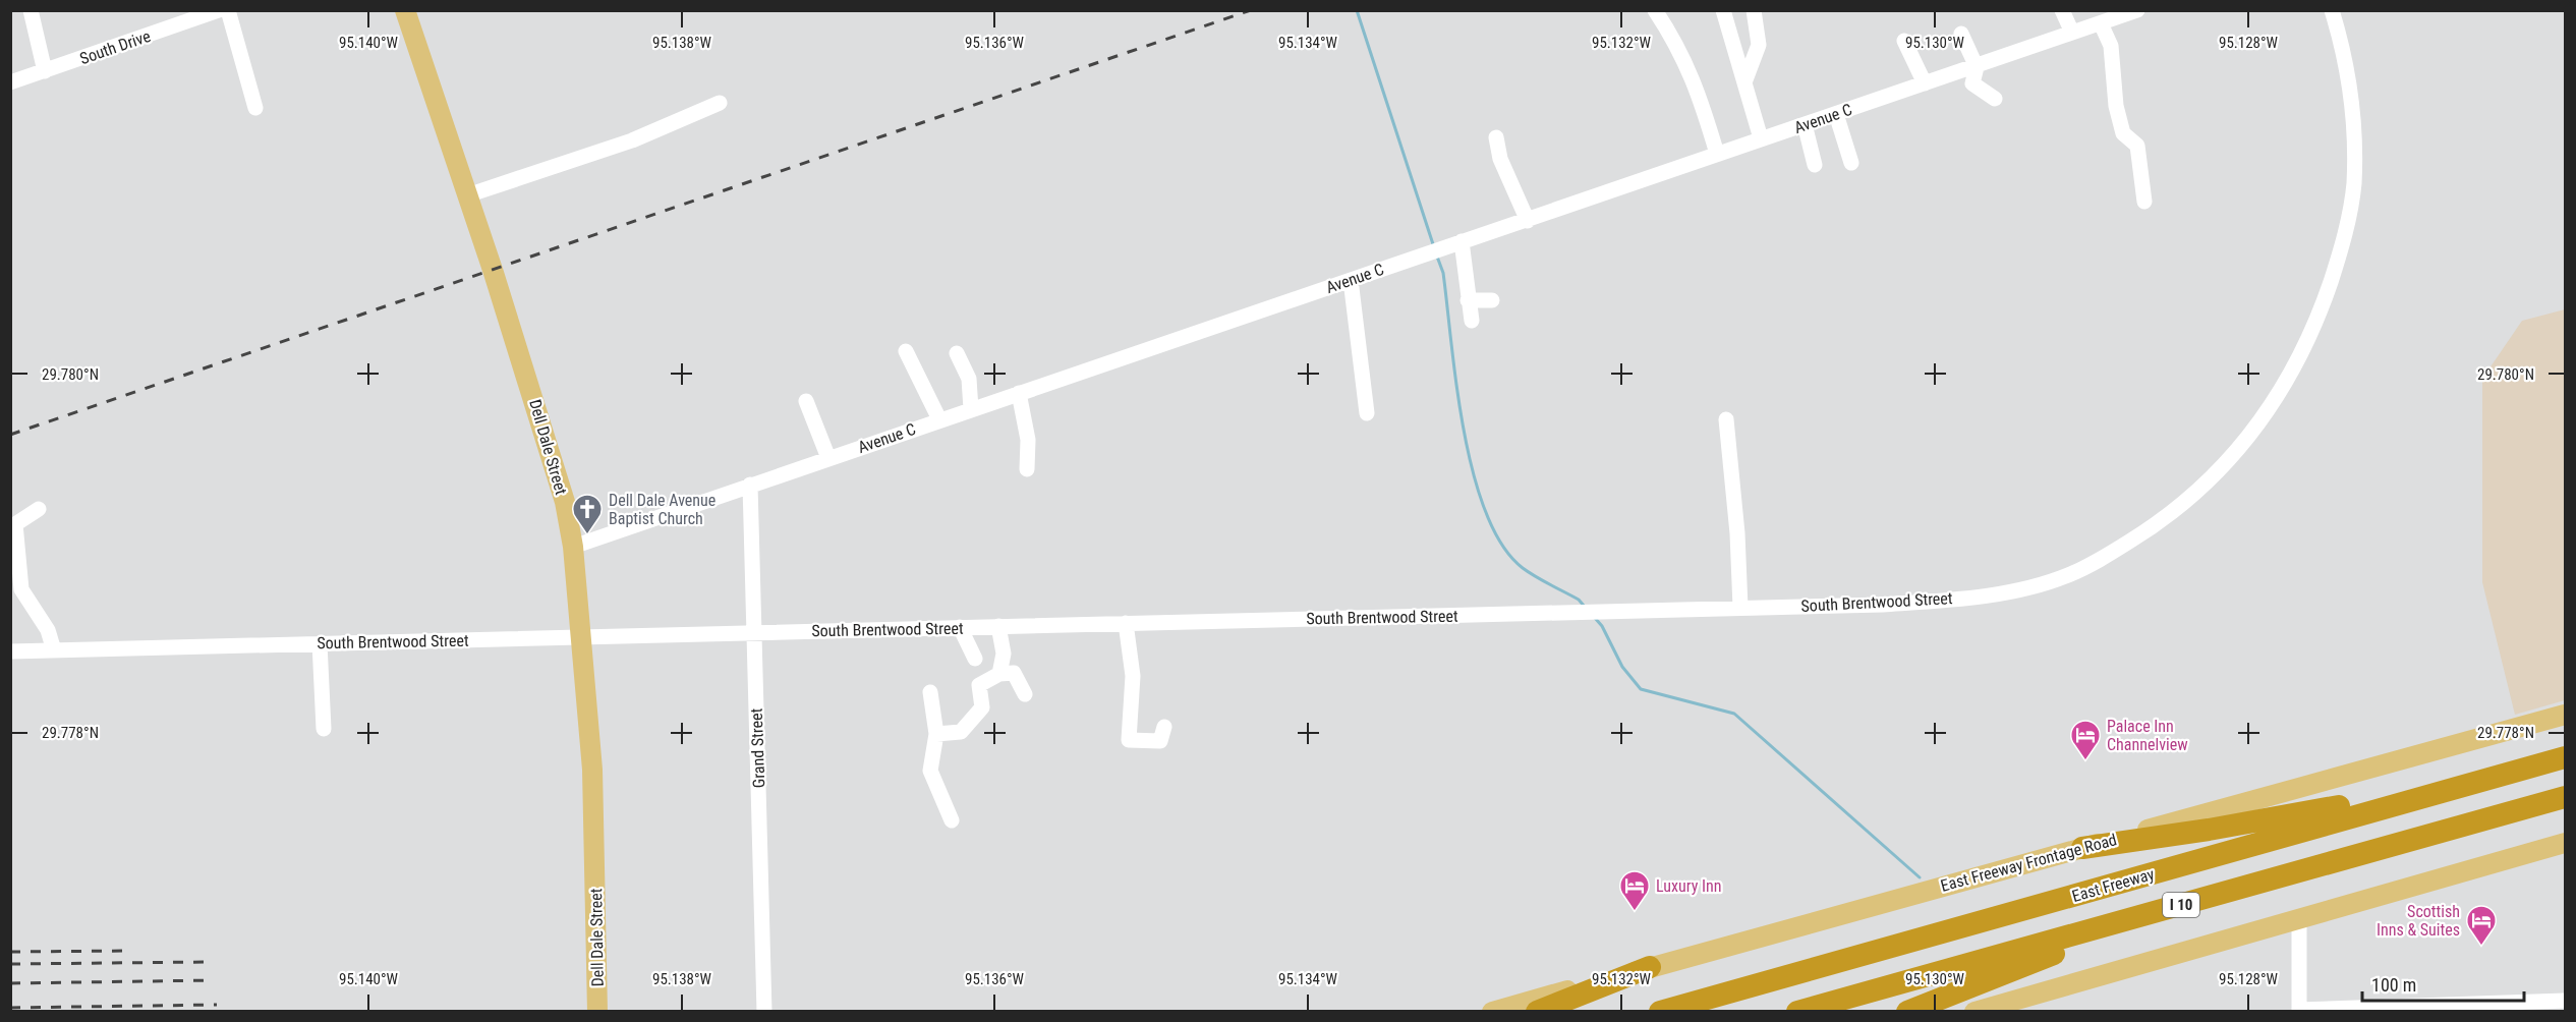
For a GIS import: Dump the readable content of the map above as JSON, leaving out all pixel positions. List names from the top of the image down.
{
  "streets": {
    "highway": ["East Freeway", "I 10"],
    "main road": ["Dell Dale Street", "East Freeway Frontage Road"],
    "street": [
      "South Drive",
      "Avenue C",
      "South Brentwood Street",
      "Grand Street"
    ]
  },
  "crossings": [
    ["Avenue C", "Dell Dale Street"],
    ["Avenue C", "Grand Street"],
    ["Dell Dale Street", "South Brentwood Street"],
    ["South Brentwood Street", "Grand Street"]
  ],
  "places": {
    "church": ["Dell Dale Avenue Baptist Church"],
    "hotel": ["Palace Inn Channelview", "Luxury Inn", "Scottish Inns & Suites"]
  },
  "scale_bar": "100 m",
  "coordinates": [
    "95.140°W",
    "95.138°W",
    "95.136°W",
    "95.134°W",
    "95.132°W",
    "95.130°W",
    "95.128°W",
    "29.780°N",
    "29.778°N"
  ]
}
